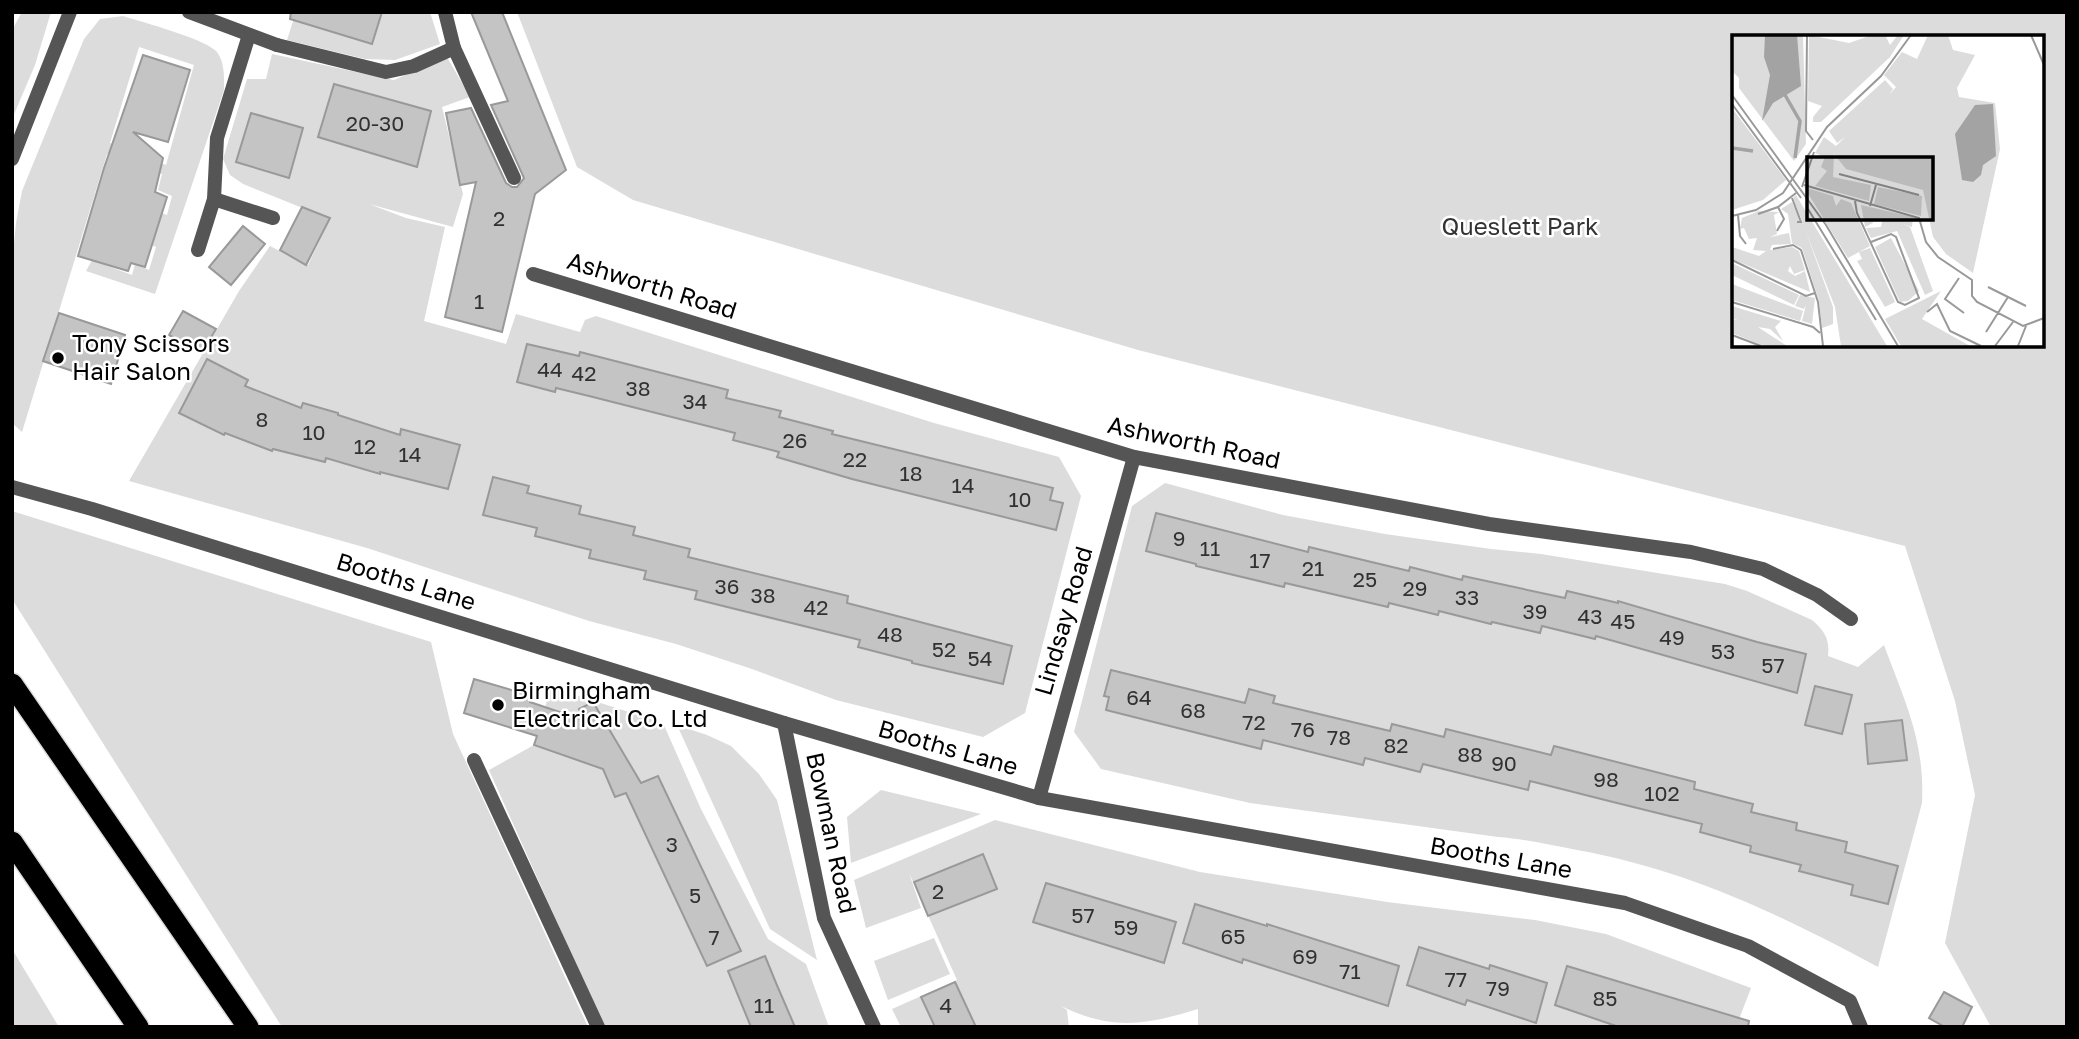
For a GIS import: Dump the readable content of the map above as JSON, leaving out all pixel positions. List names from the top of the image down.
{
  "streets": {
    "street": [
      "Ashworth Road",
      "Booths Lane",
      "Lindsay Road",
      "Bowman Road"
    ]
  },
  "crossings": [
    ["Ashworth Road", "Lindsay Road"],
    ["Booths Lane", "Lindsay Road"],
    ["Booths Lane", "Bowman Road"]
  ],
  "parks": ["Queslett Park"],
  "places": ["Tony Scissors Hair Salon", "Birmingham Electrical Co. Ltd"],
  "house_numbers": [
    "20-30",
    "2",
    "1",
    "44",
    "42",
    "38",
    "34",
    "8",
    "10",
    "26",
    "12",
    "14",
    "22",
    "18",
    "14",
    "10",
    "9",
    "11",
    "17",
    "21",
    "25",
    "36",
    "29",
    "38",
    "33",
    "42",
    "39",
    "43",
    "45",
    "48",
    "49",
    "52",
    "53",
    "54",
    "57",
    "64",
    "68",
    "72",
    "76",
    "78",
    "82",
    "88",
    "90",
    "98",
    "102",
    "3",
    "2",
    "5",
    "57",
    "59",
    "65",
    "7",
    "69",
    "71",
    "77",
    "79",
    "85",
    "11",
    "4"
  ]
}
